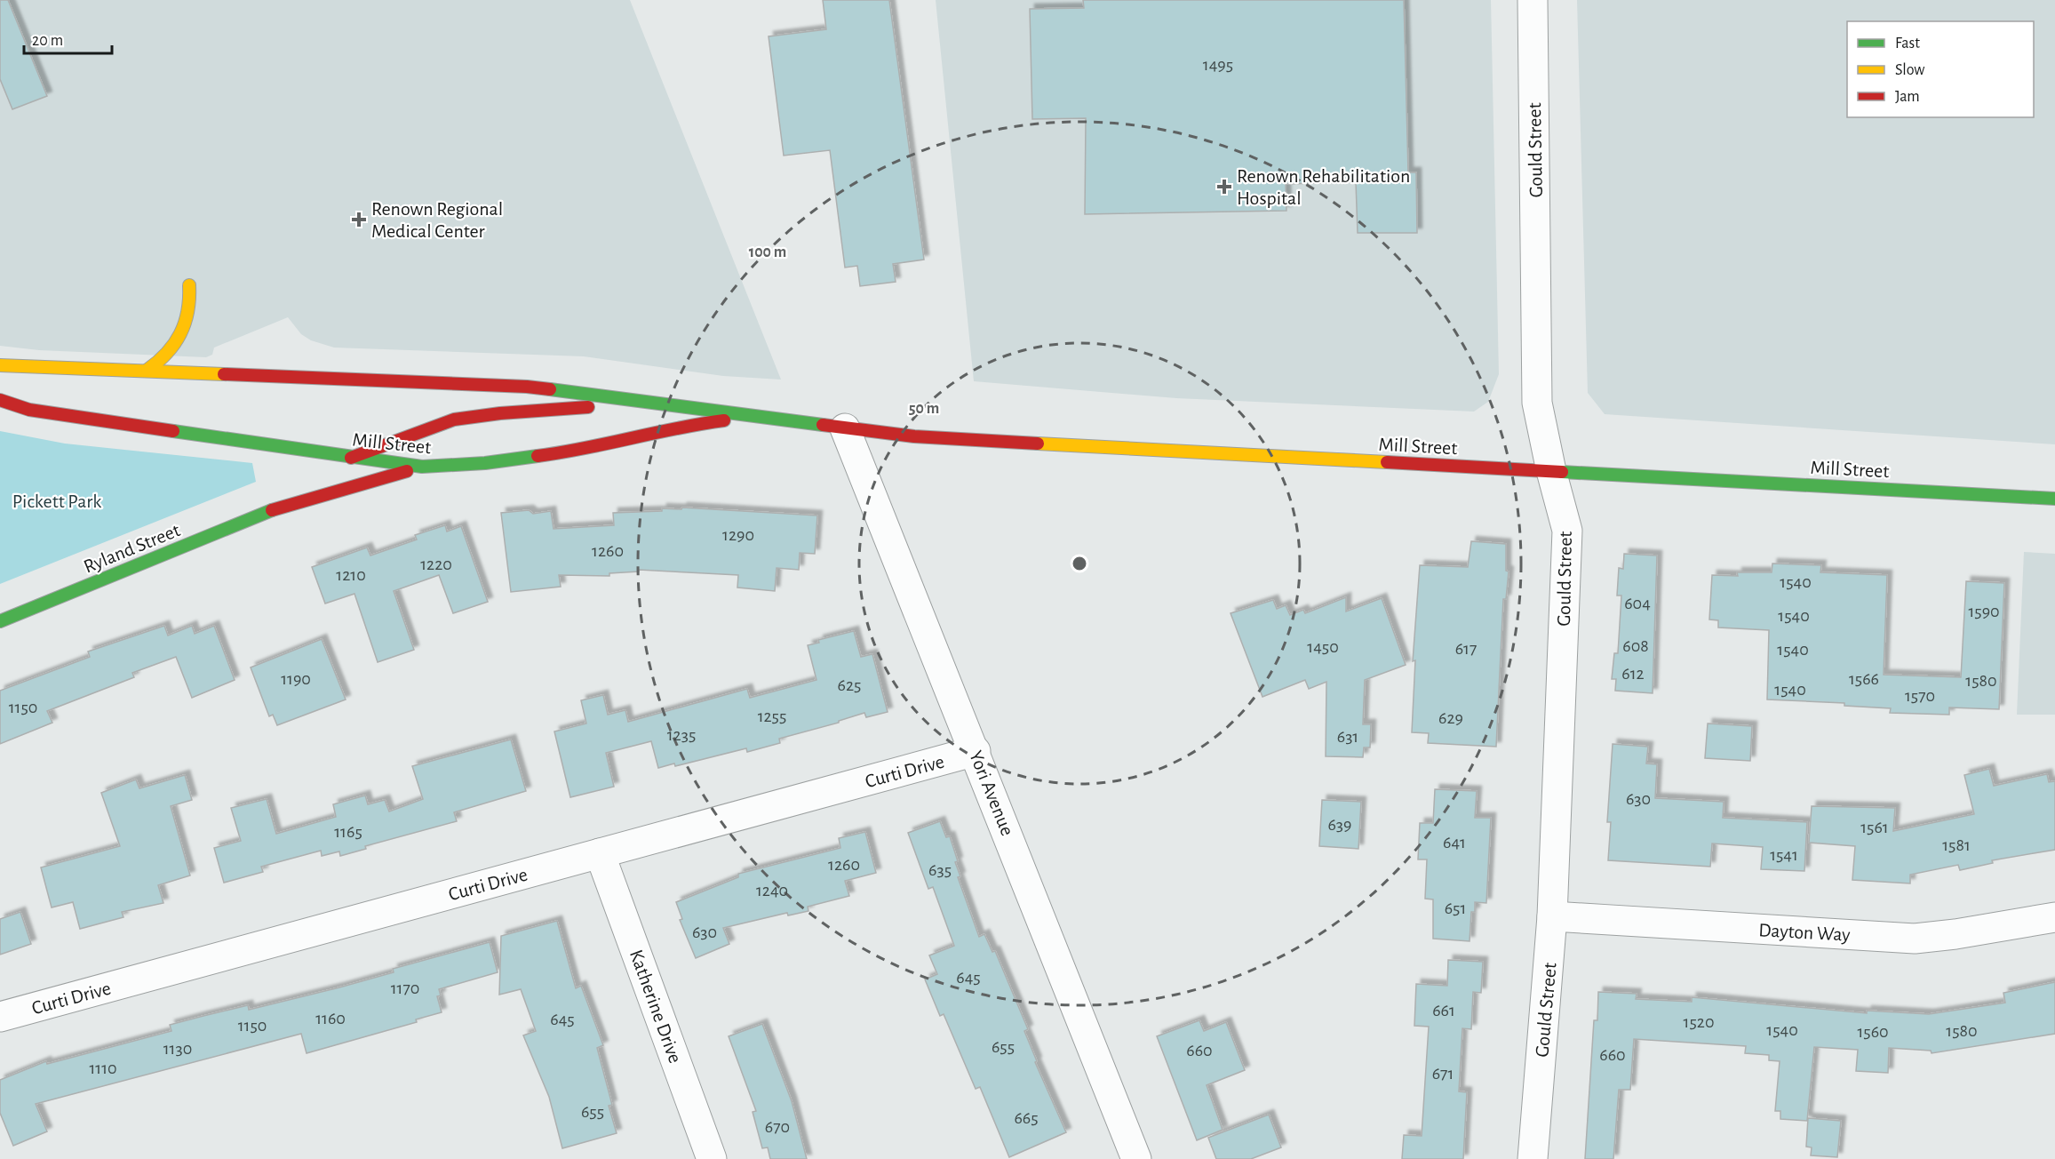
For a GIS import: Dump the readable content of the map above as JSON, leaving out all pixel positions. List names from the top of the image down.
{
  "streets": {
    "main road": ["Mill Street", "Ryland Street"],
    "street": [
      "Gould Street",
      "Curti Drive",
      "Yori Avenue",
      "Dayton Way",
      "Katherine Drive"
    ]
  },
  "crossings": [
    ["Gould Street", "Mill Street"],
    ["Gould Street", "Dayton Way"],
    ["Mill Street", "Yori Avenue"],
    ["Curti Drive", "Yori Avenue"],
    ["Curti Drive", "Katherine Drive"]
  ],
  "parks": ["Pickett Park"],
  "places": {
    "health": ["Renown Rehabilitation Hospital", "Renown Regional Medical Center"]
  },
  "house_numbers": [
    "1495",
    "1290",
    "1260",
    "1220",
    "1210",
    "1540",
    "604",
    "1590",
    "1540",
    "608",
    "1450",
    "617",
    "1540",
    "612",
    "1190",
    "1566",
    "1580",
    "625",
    "1540",
    "1570",
    "1150",
    "1255",
    "629",
    "1235",
    "631",
    "630",
    "639",
    "1561",
    "1165",
    "641",
    "1581",
    "1541",
    "1260",
    "635",
    "1240",
    "651",
    "630",
    "645",
    "1170",
    "661",
    "1160",
    "645",
    "1520",
    "1150",
    "1540",
    "1580",
    "1560",
    "655",
    "1130",
    "660",
    "660",
    "1110",
    "671",
    "655",
    "665",
    "670"
  ],
  "legend": ["Fast", "Slow", "Jam"],
  "scale_bar": "20 m",
  "rings": ["100 m", "50 m"]
}
